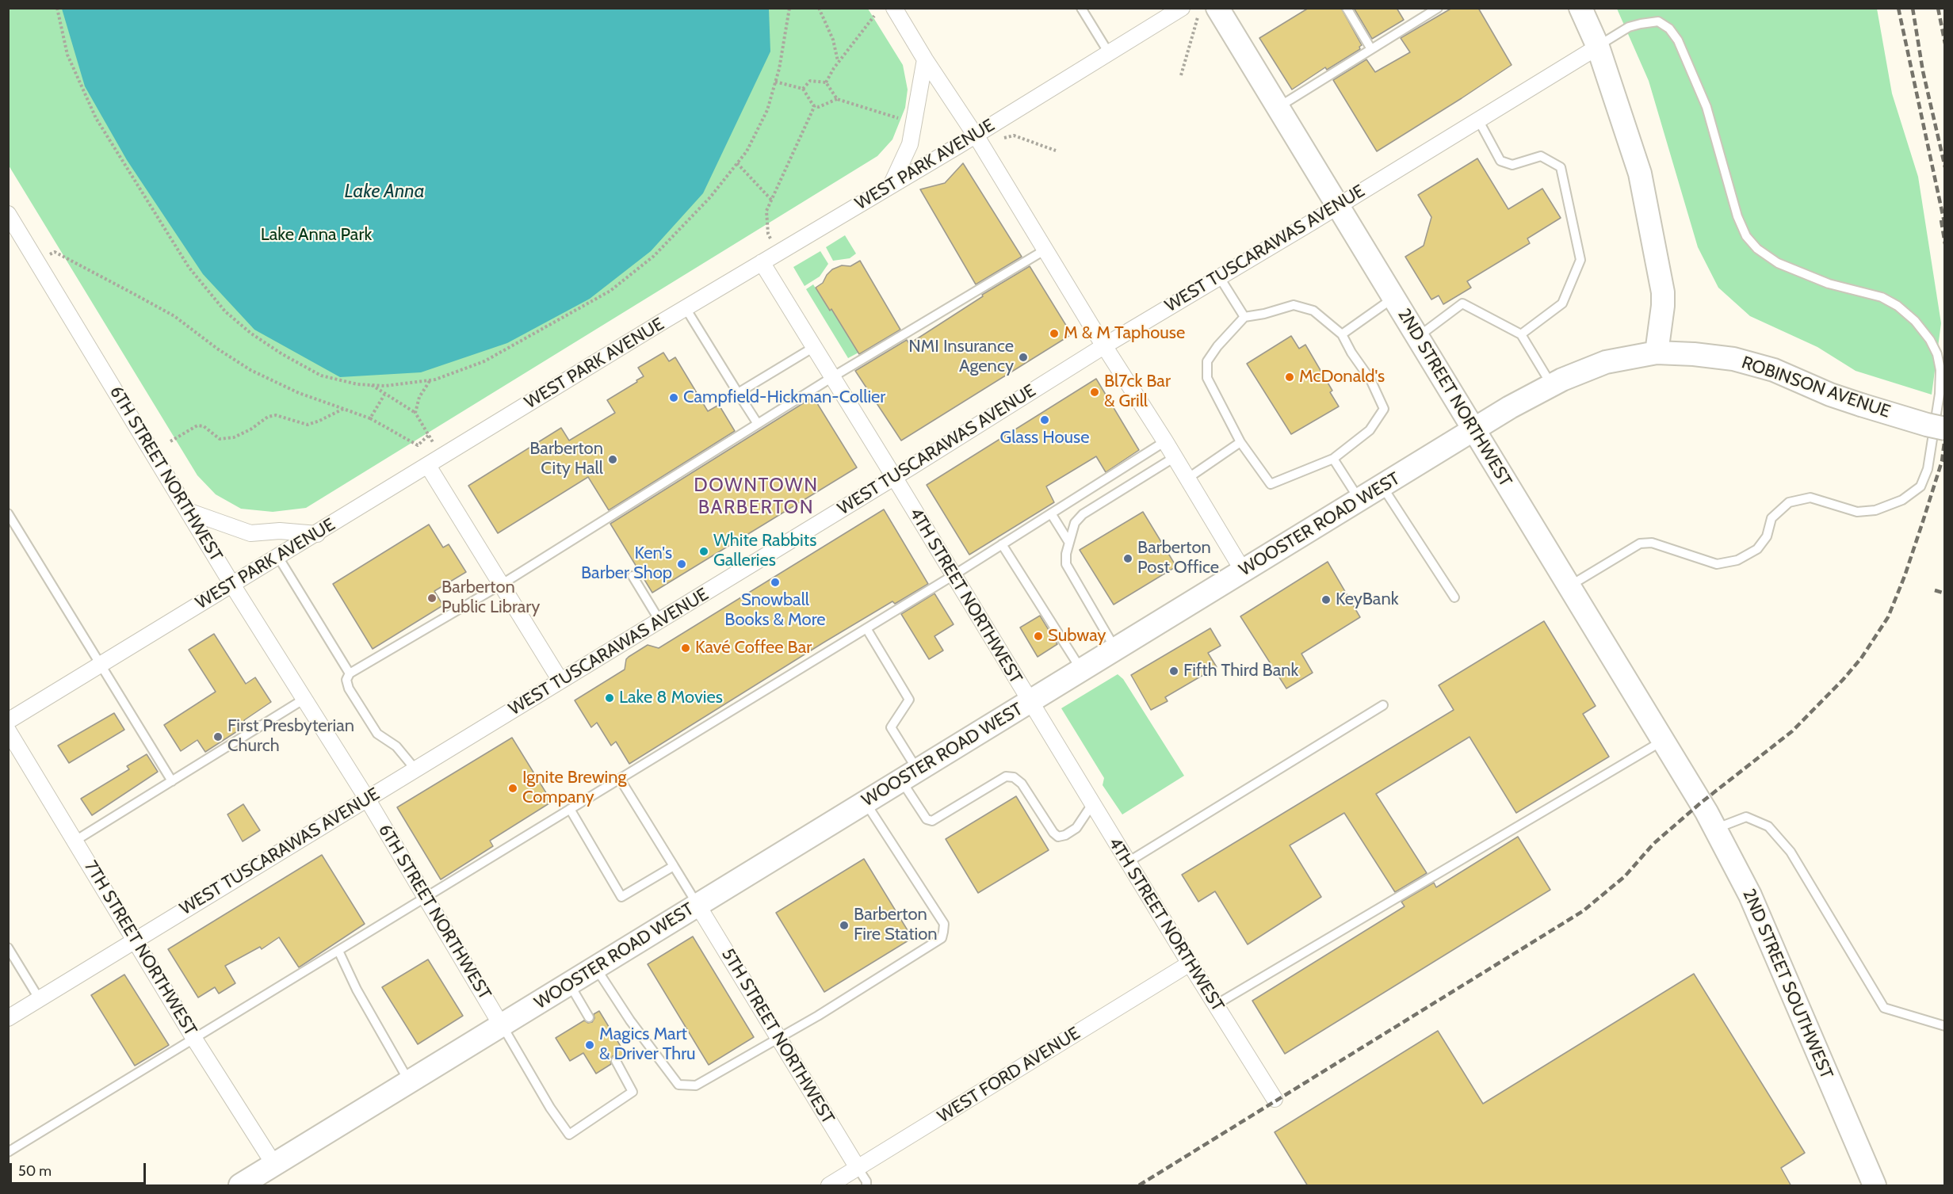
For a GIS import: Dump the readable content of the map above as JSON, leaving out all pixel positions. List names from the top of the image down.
{
  "streets": {
    "main road": [
      "ROBINSON AVENUE",
      "2ND STREET NORTHWEST",
      "WOOSTER ROAD WEST",
      "2ND STREET SOUTHWEST"
    ],
    "street": [
      "WEST PARK AVENUE",
      "WEST TUSCARAWAS AVENUE",
      "6TH STREET NORTHWEST",
      "4TH STREET NORTHWEST",
      "7TH STREET NORTHWEST",
      "5TH STREET NORTHWEST",
      "WEST FORD AVENUE"
    ]
  },
  "crossings": [
    ["WEST PARK AVENUE", "6TH STREET NORTHWEST"],
    ["WEST PARK AVENUE", "4TH STREET NORTHWEST"],
    ["WEST TUSCARAWAS AVENUE", "2ND STREET NORTHWEST"],
    ["WEST TUSCARAWAS AVENUE", "6TH STREET NORTHWEST"],
    ["WEST TUSCARAWAS AVENUE", "4TH STREET NORTHWEST"],
    ["WEST TUSCARAWAS AVENUE", "7TH STREET NORTHWEST"],
    ["ROBINSON AVENUE", "WOOSTER ROAD WEST"],
    ["2ND STREET NORTHWEST", "WOOSTER ROAD WEST"],
    ["2ND STREET NORTHWEST", "2ND STREET SOUTHWEST"],
    ["6TH STREET NORTHWEST", "WOOSTER ROAD WEST"],
    ["WOOSTER ROAD WEST", "4TH STREET NORTHWEST"],
    ["WOOSTER ROAD WEST", "7TH STREET NORTHWEST"],
    ["WOOSTER ROAD WEST", "5TH STREET NORTHWEST"],
    ["4TH STREET NORTHWEST", "WEST FORD AVENUE"],
    ["5TH STREET NORTHWEST", "WEST FORD AVENUE"]
  ],
  "districts": ["DOWNTOWN BARBERTON"],
  "water": ["Lake Anna"],
  "parks": ["Lake Anna Park"],
  "places": [
    "M & M Taphouse",
    "NMI Insurance Agency",
    "McDonald's",
    "Bl7ck Bar & Grill",
    "Campfield-Hickman-Collier",
    "Glass House",
    "Barberton City Hall",
    "White Rabbits Galleries",
    "Barberton Post Office",
    "Ken's Barber Shop",
    "Snowball Books & More",
    "Barberton Public Library",
    "KeyBank",
    "Subway",
    "Kavé Coffee Bar",
    "Fifth Third Bank",
    "Lake 8 Movies",
    "First Presbyterian Church",
    "Ignite Brewing Company",
    "Barberton Fire Station",
    "Magics Mart & Driver Thru"
  ],
  "scale_bar": "50 m"
}
